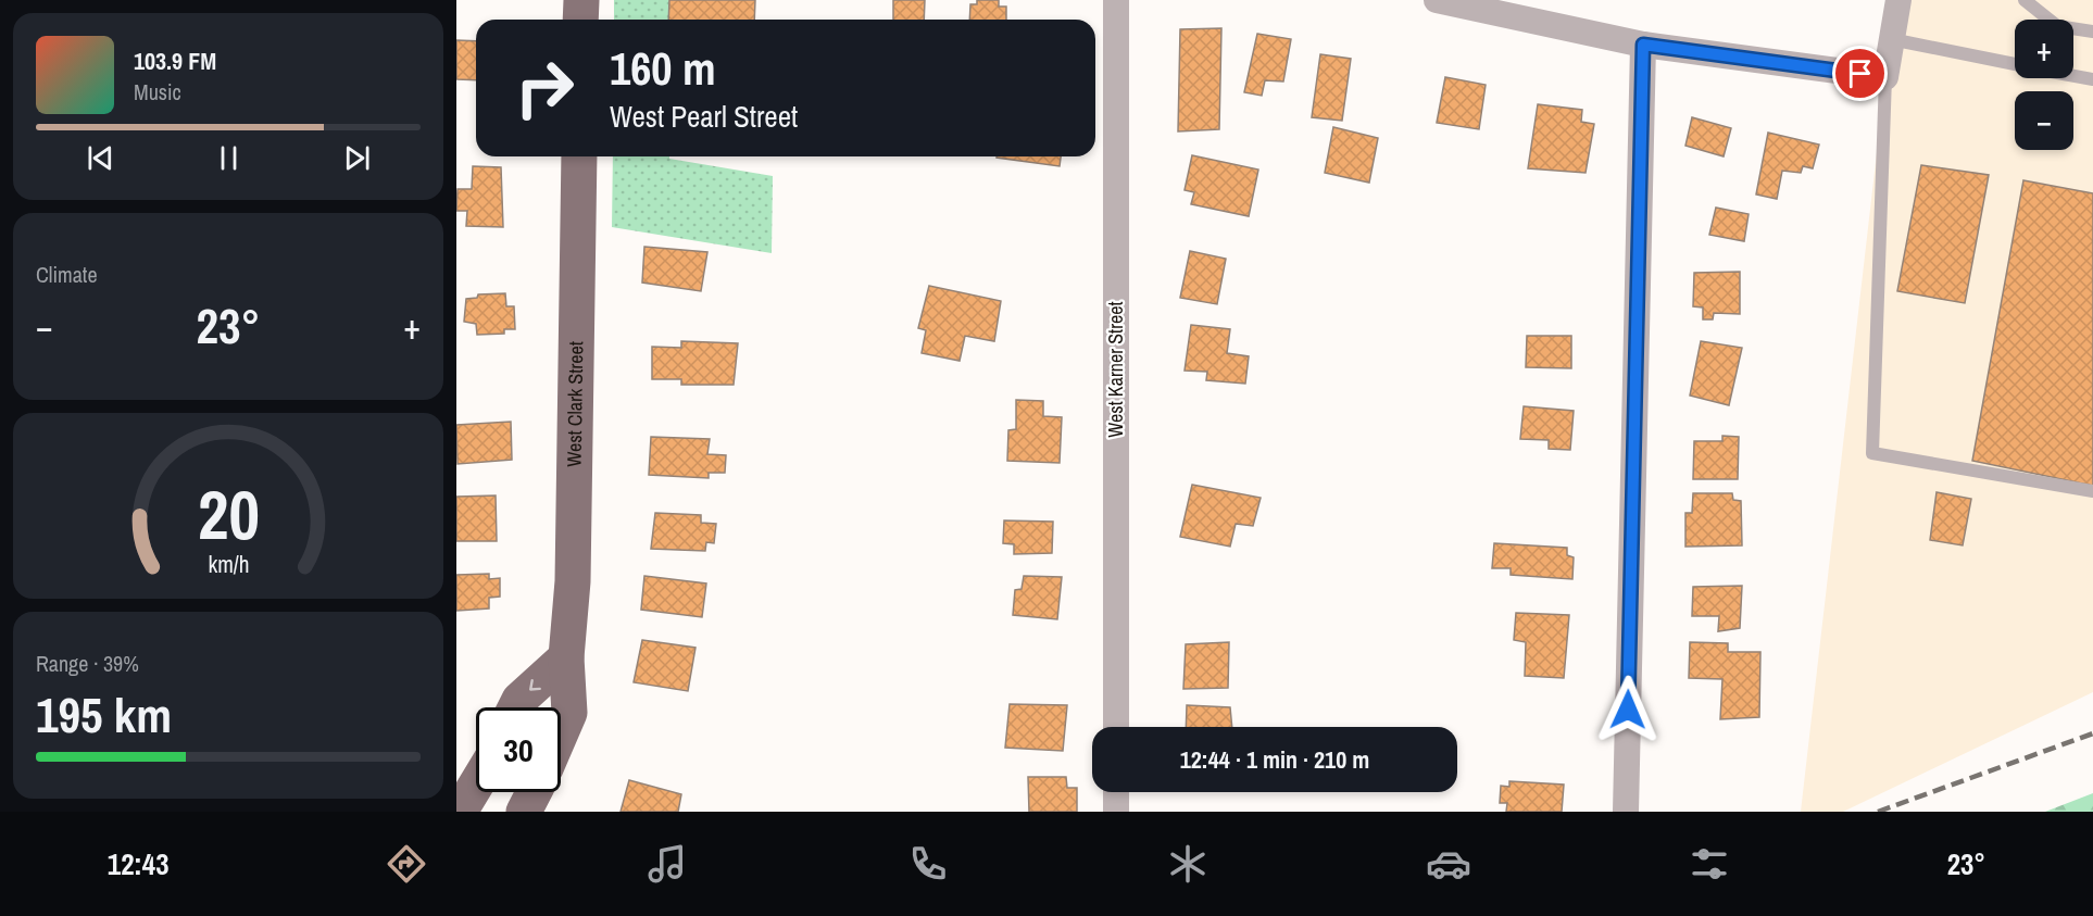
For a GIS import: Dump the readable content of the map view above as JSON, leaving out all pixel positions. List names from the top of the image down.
{
  "streets": {
    "main road": ["West Clark Street"],
    "street": ["West Karner Street"]
  },
  "page": {
    "map_buttons": ["+", "−"],
    "turn": ["160 m", "West Pearl Street"],
    "song": ["103.9 FM", "Music"],
    "tile": [
      "Climate",
      ["Range · 39%", "195 km"]
    ],
    "heat": ["−", "23°", "+"],
    "limit": "30",
    "trip": "12:44 · 1 min · 210 m",
    "tabs": ["12:43", "23°"],
    "gauge": ["20", "km/h"]
  }
}
